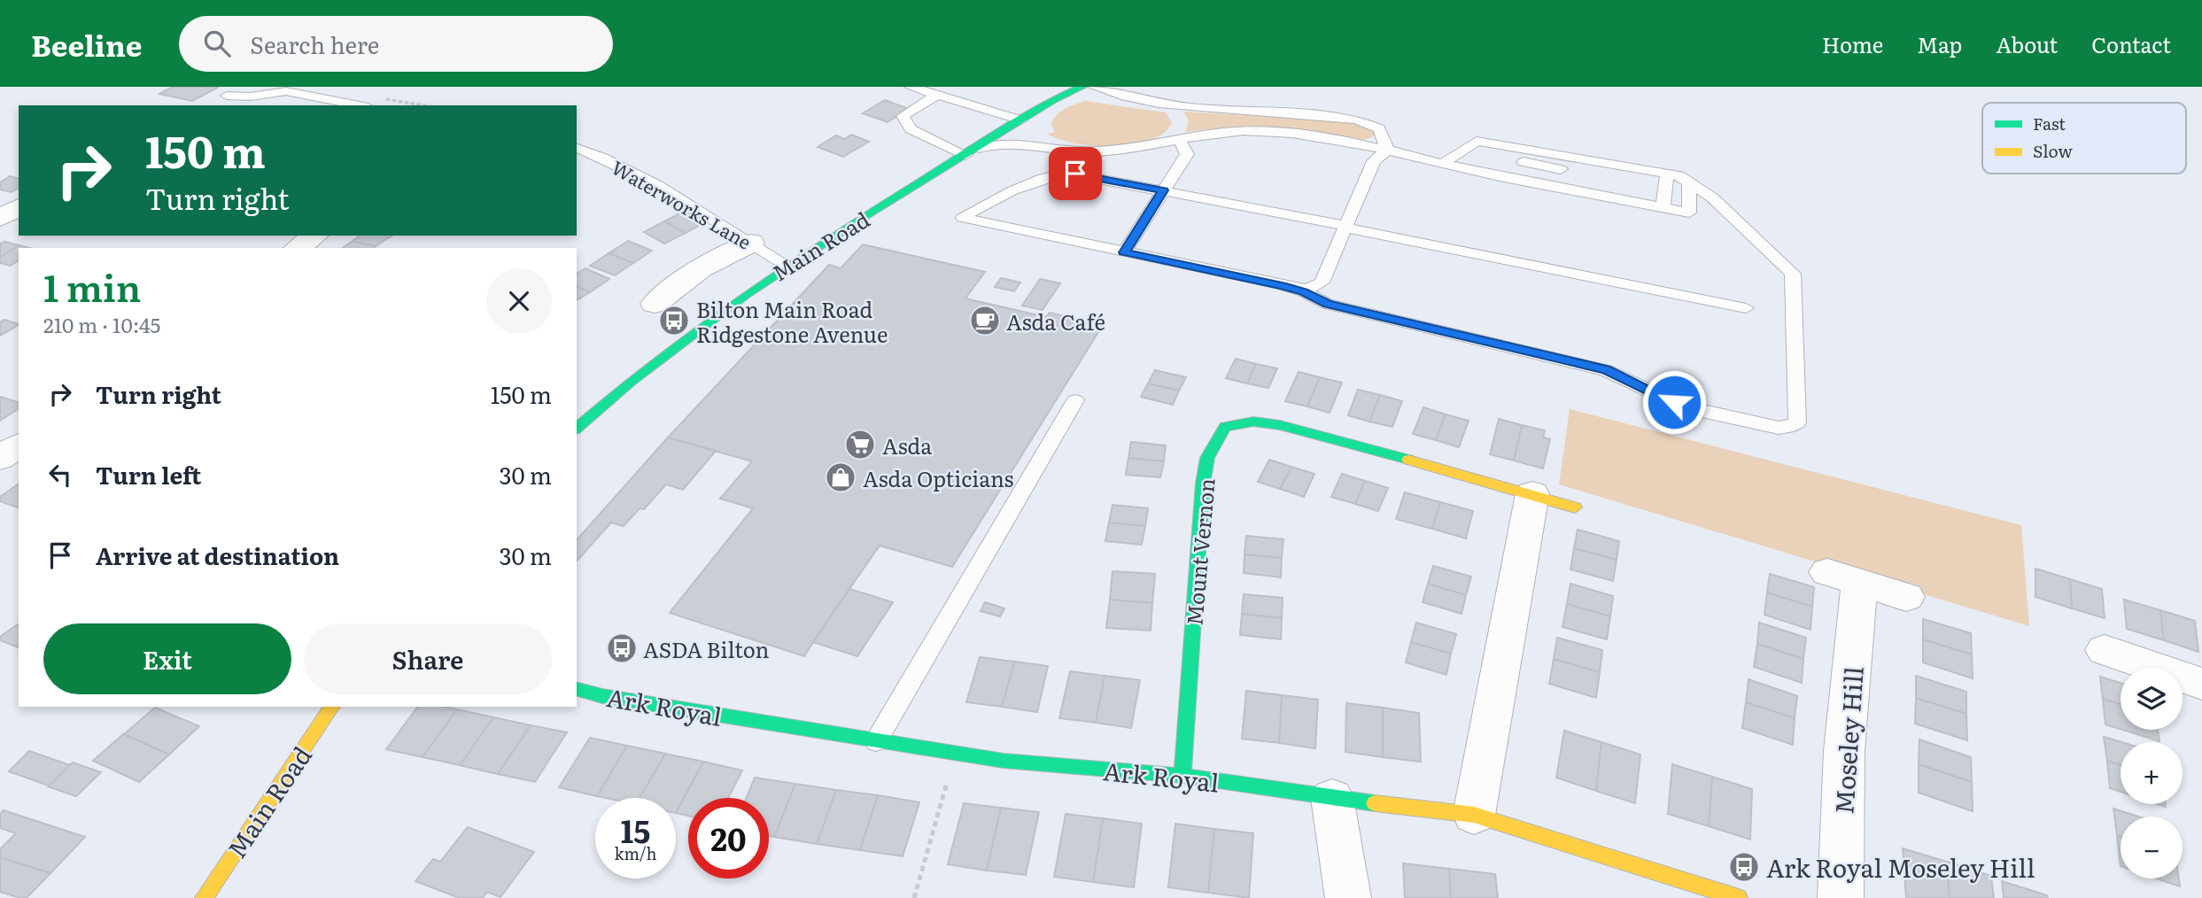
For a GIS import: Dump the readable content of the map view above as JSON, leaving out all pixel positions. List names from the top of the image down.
{
  "streets": {
    "street": [
      "Main Road",
      "Mount Vernon",
      "Ark Royal",
      "Moseley Hill"
    ],
    "lane": ["Waterworks Lane"]
  },
  "crossings": [
    ["Waterworks Lane", "Main Road"],
    ["Mount Vernon", "Ark Royal"]
  ],
  "places": {
    "bus stop": ["Bilton Main Road Ridgestone Avenue", "ASDA Bilton", "Ark Royal Moseley Hill"],
    "cafe": ["Asda Café"],
    "supermarket": ["Asda"],
    "shop": ["Asda Opticians"]
  },
  "legend": ["Fast", "Slow"],
  "page": {
    "header": "Beeline",
    "search": "Search here",
    "nav": [
      "Home",
      "Map",
      "About",
      "Contact"
    ],
    "turn": ["150 m", "Turn right"],
    "heading": ["1 min", "210 m · 10:45"],
    "list": [
      {
        "name": "Turn right",
        "value": "150 m"
      },
      {
        "name": "Turn left",
        "value": "30 m"
      },
      {
        "name": "Arrive at destination",
        "value": "30 m"
      }
    ],
    "buttons": ["Exit", "Share"],
    "map_buttons": ["+", "−"],
    "speed": "15 km/h",
    "limit": "20"
  }
}
